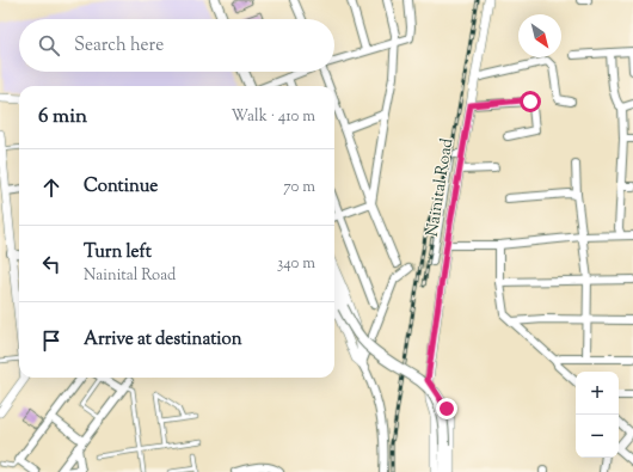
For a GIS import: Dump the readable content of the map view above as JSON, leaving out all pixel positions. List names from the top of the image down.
{
  "streets": {
    "street": ["Nainital Road"]
  },
  "north": "bottom right",
  "page": {
    "search": "Search here",
    "heading": ["6 min", "Walk · 410 m"],
    "list": [
      ["Continue", "70 m"],
      ["Turn left", "Nainital Road", "340 m"],
      "Arrive at destination"
    ],
    "map_buttons": ["+", "−"]
  }
}
